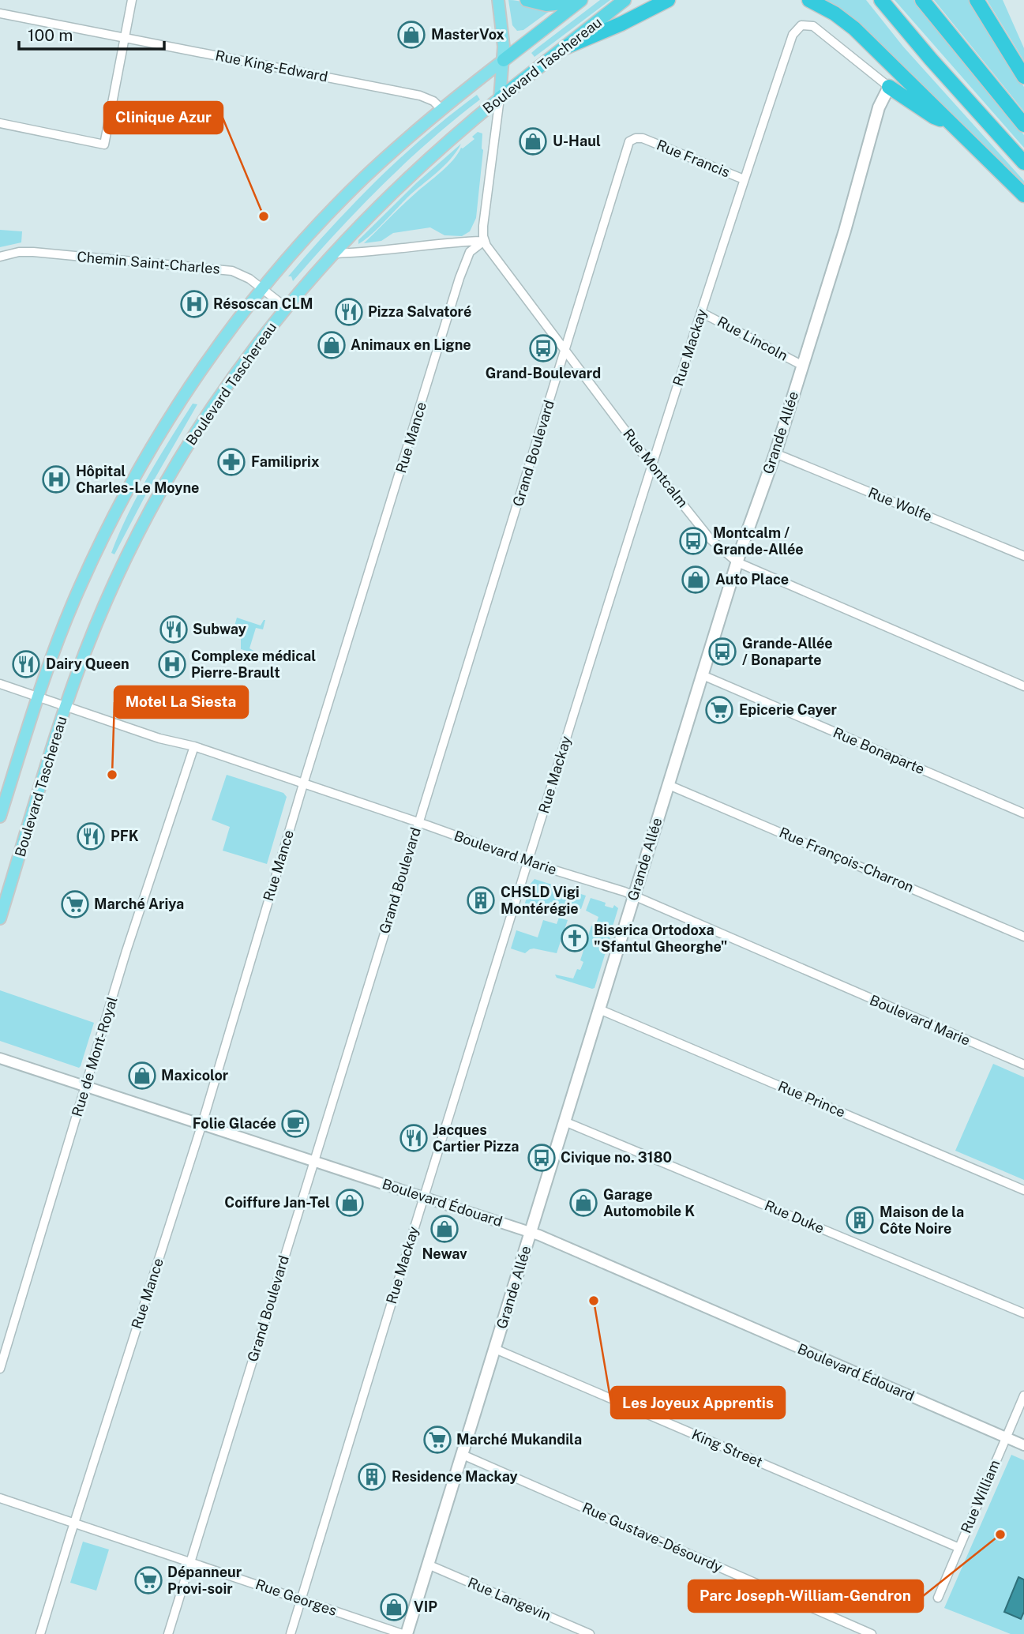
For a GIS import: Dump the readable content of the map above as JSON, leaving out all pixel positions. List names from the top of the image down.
{
  "streets": {
    "highway": ["Boulevard Taschereau"],
    "main road": ["Grande Allée"],
    "street": [
      "Rue King-Edward",
      "Rue Francis",
      "Chemin Saint-Charles",
      "Rue Lincoln",
      "Rue Mackay",
      "Rue Mance",
      "Grand Boulevard",
      "Rue Montcalm",
      "Rue Wolfe",
      "Rue Bonaparte",
      "Boulevard Marie",
      "Rue François-Charron",
      "Rue de Mont-Royal",
      "Rue Prince",
      "Boulevard Édouard",
      "Rue Duke",
      "King Street",
      "Rue William",
      "Rue Gustave-Désourdy",
      "Rue Georges",
      "Rue Langevin"
    ]
  },
  "crossings": [
    ["Boulevard Taschereau", "Rue King-Edward"],
    ["Boulevard Taschereau", "Chemin Saint-Charles"],
    ["Boulevard Taschereau", "Boulevard Marie"],
    ["Rue Francis", "Rue Mackay"],
    ["Rue Francis", "Grand Boulevard"],
    ["Rue Lincoln", "Rue Mackay"],
    ["Rue Lincoln", "Grande Allée"],
    ["Rue Mackay", "Grande Allée"],
    ["Rue Mackay", "Rue Montcalm"],
    ["Rue Mackay", "Boulevard Marie"],
    ["Rue Mackay", "Boulevard Édouard"],
    ["Rue Mackay", "Rue Georges"],
    ["Grande Allée", "Rue Montcalm"],
    ["Grande Allée", "Rue Wolfe"],
    ["Grande Allée", "Rue Bonaparte"],
    ["Grande Allée", "Boulevard Marie"],
    ["Grande Allée", "Rue François-Charron"],
    ["Grande Allée", "Rue Prince"],
    ["Grande Allée", "Boulevard Édouard"],
    ["Grande Allée", "Rue Duke"],
    ["Grande Allée", "King Street"],
    ["Grande Allée", "Rue Gustave-Désourdy"],
    ["Grande Allée", "Rue Georges"],
    ["Grande Allée", "Rue Langevin"],
    ["Rue Mance", "Rue Montcalm"],
    ["Rue Mance", "Boulevard Marie"],
    ["Rue Mance", "Boulevard Édouard"],
    ["Rue Mance", "Rue Georges"],
    ["Grand Boulevard", "Rue Montcalm"],
    ["Grand Boulevard", "Boulevard Marie"],
    ["Grand Boulevard", "Boulevard Édouard"],
    ["Grand Boulevard", "Rue Georges"],
    ["Boulevard Marie", "Rue de Mont-Royal"],
    ["Rue de Mont-Royal", "Boulevard Édouard"],
    ["Boulevard Édouard", "Rue William"],
    ["King Street", "Rue William"]
  ],
  "places": {
    "shop": [
      "MasterVox",
      "U-Haul",
      "Animaux en Ligne",
      "Auto Place",
      "Maxicolor",
      "Coiffure Jan-Tel",
      "Garage Automobile K",
      "Newav",
      "VIP"
    ],
    "other": [
      "Clinique Azur",
      "Motel La Siesta",
      "Les Joyeux Apprentis",
      "Parc Joseph-William-Gendron"
    ],
    "hospital": ["Résoscan CLM", "Hôpital Charles-Le Moyne", "Complexe médical Pierre-Brault"],
    "restaurant": [
      "Pizza Salvatoré",
      "Subway",
      "Dairy Queen",
      "PFK",
      "Jacques Cartier Pizza"
    ],
    "bus stop": [
      "Grand-Boulevard",
      "Montcalm / Grande-Allée",
      "Grande-Allée / Bonaparte",
      "Civique no. 3180"
    ],
    "pharmacy": ["Familiprix"],
    "supermarket": [
      "Epicerie Cayer",
      "Marché Ariya",
      "Marché Mukandila",
      "Dépanneur Provi-soir"
    ],
    "building": ["CHSLD Vigi Montérégie", "Maison de la Côte Noire", "Residence Mackay"],
    "church": ["Biserica Ortodoxa \"Sfantul Gheorghe\""],
    "cafe": ["Folie Glacée"]
  },
  "scale_bar": "100 m"
}
